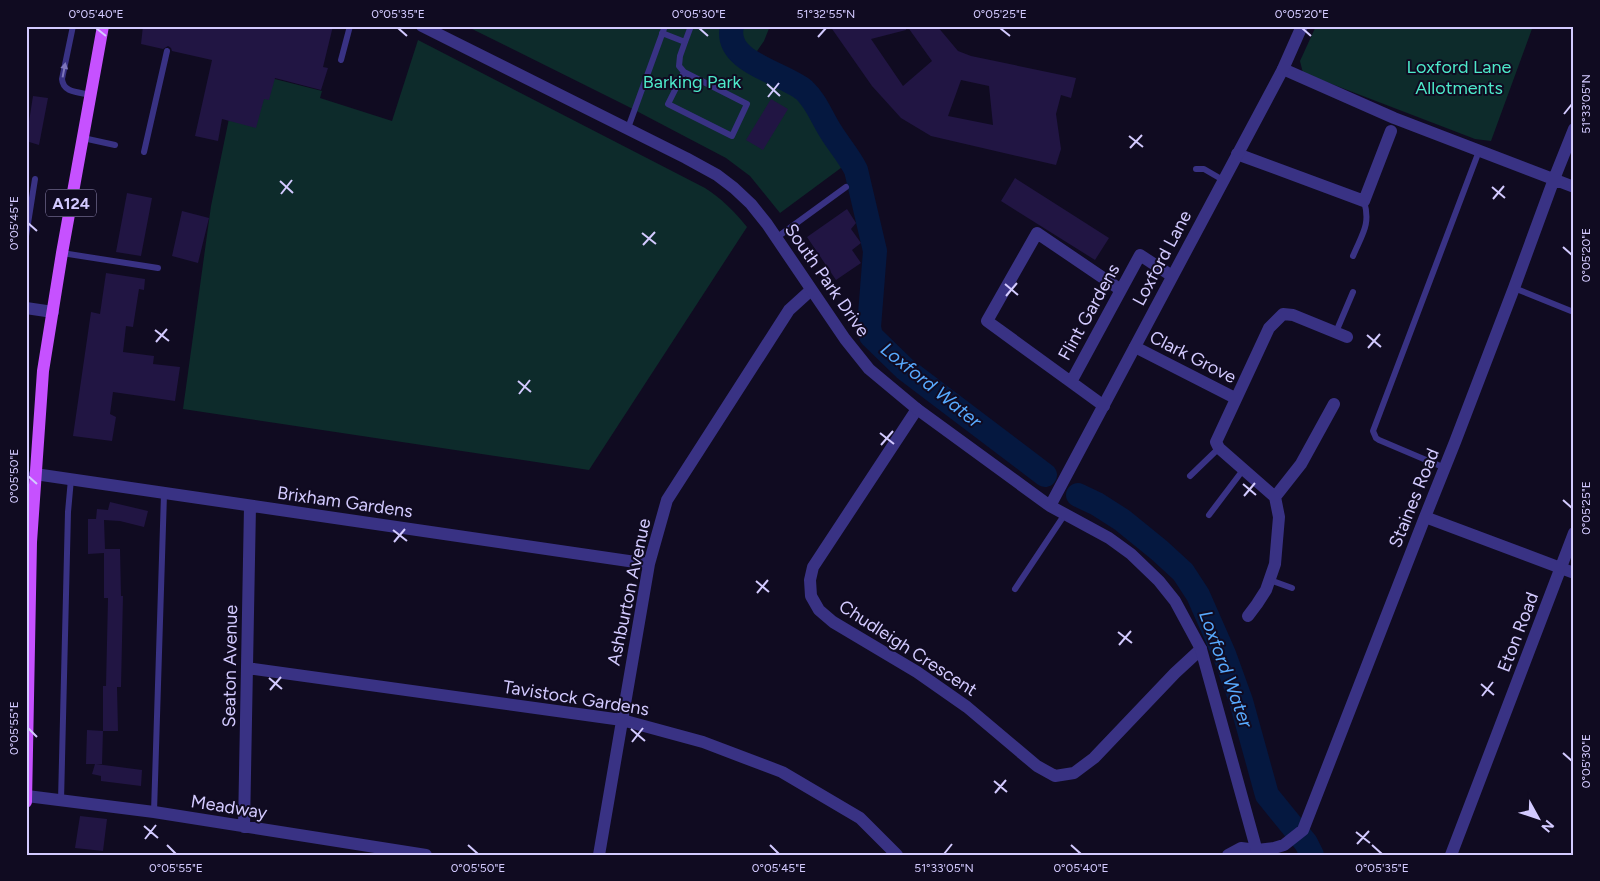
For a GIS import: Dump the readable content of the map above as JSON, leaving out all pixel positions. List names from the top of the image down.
{
  "streets": {
    "main road": ["A124"],
    "street": [
      "Loxford Lane",
      "South Park Drive",
      "Flint Gardens",
      "Clark Grove",
      "Staines Road",
      "Brixham Gardens",
      "Ashburton Avenue",
      "Eton Road",
      "Chudleigh Crescent",
      "Seaton Avenue",
      "Tavistock Gardens",
      "Meadway"
    ]
  },
  "crossings": [
    ["A124", "Brixham Gardens"],
    ["A124", "Meadway"],
    ["Loxford Lane", "South Park Drive"],
    ["Loxford Lane", "Flint Gardens"],
    ["Loxford Lane", "Clark Grove"],
    ["South Park Drive", "Staines Road"],
    ["South Park Drive", "Ashburton Avenue"],
    ["South Park Drive", "Chudleigh Crescent"],
    ["Brixham Gardens", "Ashburton Avenue"],
    ["Brixham Gardens", "Seaton Avenue"],
    ["Ashburton Avenue", "Tavistock Gardens"],
    ["Seaton Avenue", "Tavistock Gardens"],
    ["Seaton Avenue", "Meadway"]
  ],
  "water": ["Loxford Water"],
  "parks": ["Loxford Lane Allotments", "Barking Park"],
  "north": "bottom right",
  "coordinates": [
    "0°05'40\"E",
    "0°05'35\"E",
    "0°05'30\"E",
    "51°32'55\"N",
    "0°05'25\"E",
    "0°05'20\"E",
    "51°33'05\"N",
    "0°05'45\"E",
    "0°05'50\"E",
    "0°05'55\"E"
  ]
}
